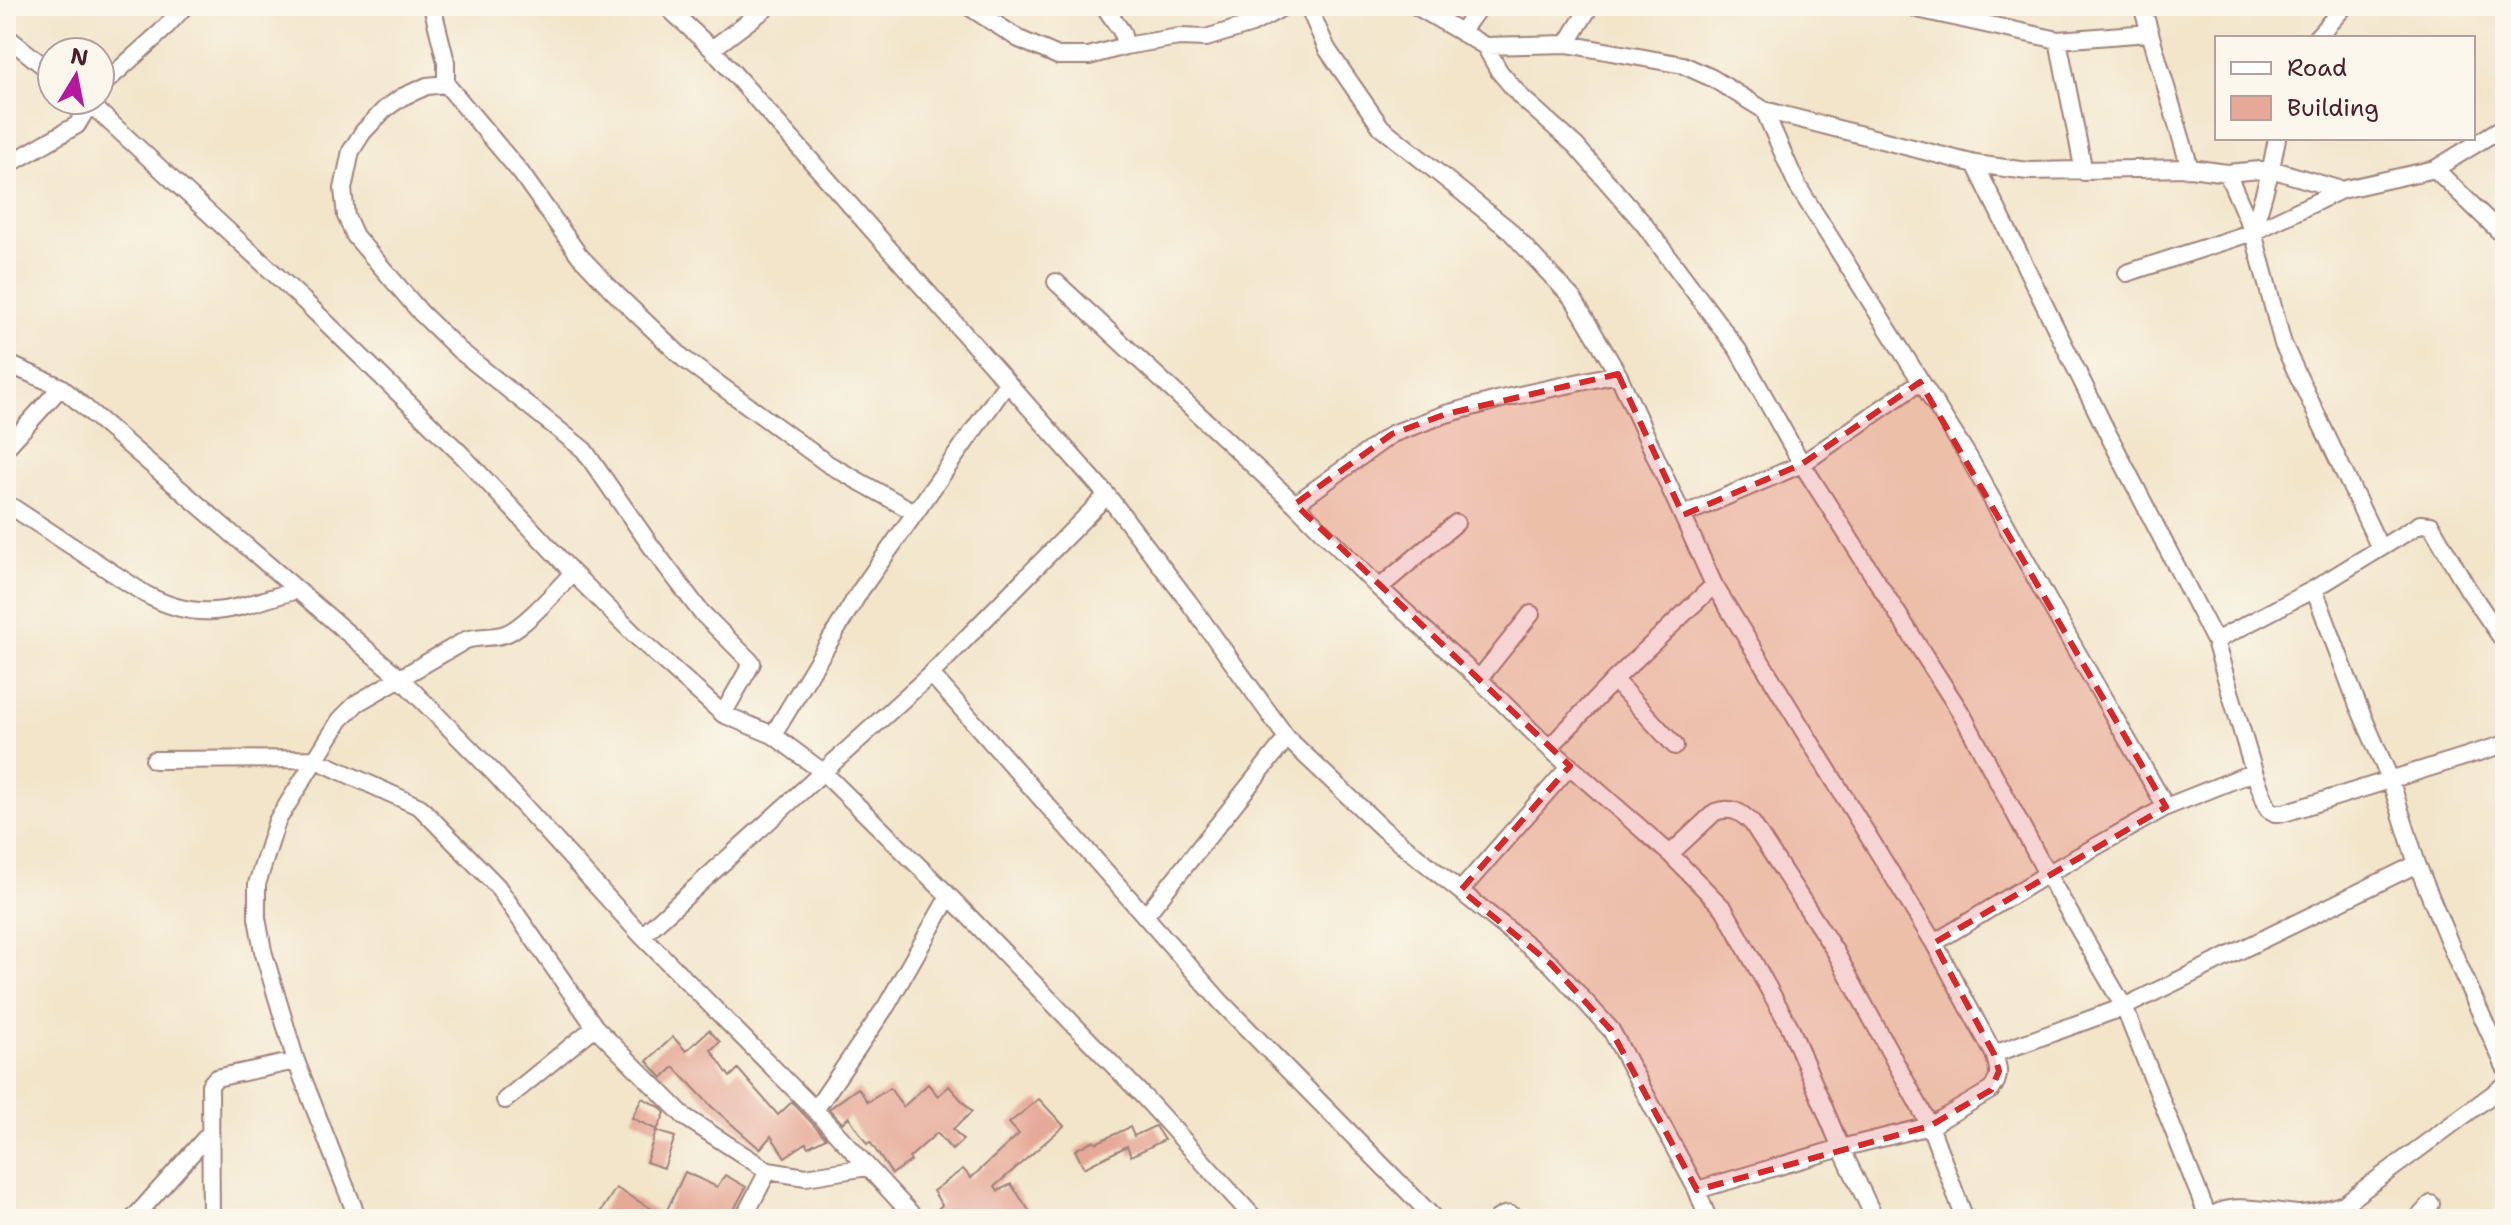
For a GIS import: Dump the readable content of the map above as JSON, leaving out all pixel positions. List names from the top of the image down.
{
  "legend": ["Road", "Building"],
  "north": "top"
}
